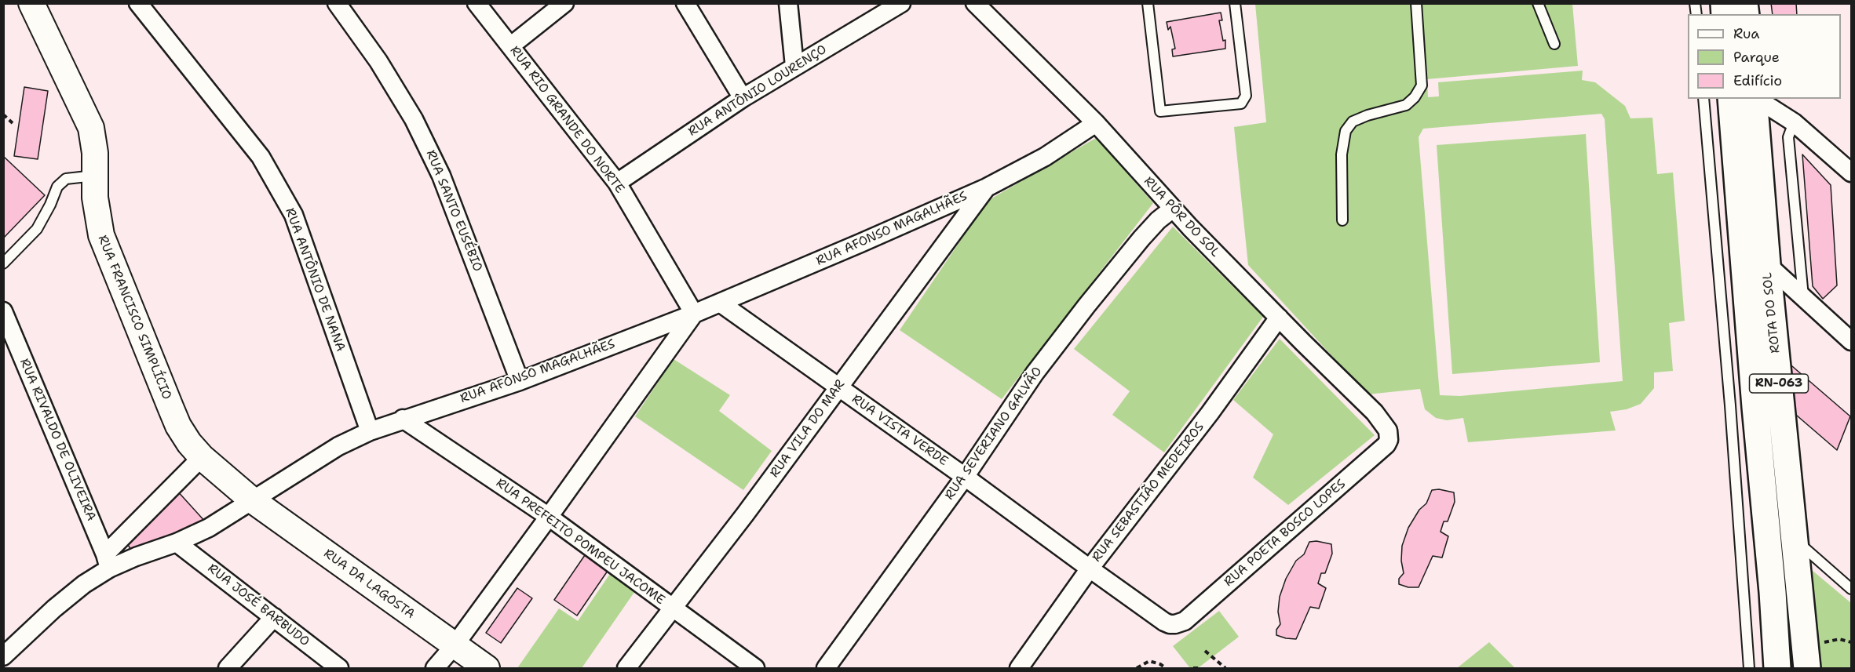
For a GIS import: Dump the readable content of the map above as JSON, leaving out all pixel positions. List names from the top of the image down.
{
  "streets": {
    "main road": ["ROTA DO SOL", "RN-063"],
    "street": [
      "RUA ANTÔNIO LOURENÇO",
      "RUA RIO GRANDE DO NORTE",
      "RUA SANTO EUSÉBIO",
      "RUA PÔR DO SOL",
      "RUA AFONSO MAGALHÃES",
      "RUA ANTÔNIO DE NANA",
      "RUA FRANCISCO SIMPLÍCIO",
      "RUA VILA DO MAR",
      "RUA VISTA VERDE",
      "RUA SEVERIANO GALVÃO",
      "RUA RIVALDO DE OLIVEIRA",
      "RUA SEBASTIÃO MEDEIROS",
      "RUA POETA BOSCO LOPES",
      "RUA PREFEITO POMPEU JACOME",
      "RUA DA LAGOSTA",
      "RUA JOSÉ BARBUDO"
    ]
  },
  "crossings": [
    ["RUA ANTÔNIO LOURENÇO", "RUA RIO GRANDE DO NORTE"],
    ["RUA RIO GRANDE DO NORTE", "RUA AFONSO MAGALHÃES"],
    ["RUA SANTO EUSÉBIO", "RUA AFONSO MAGALHÃES"],
    ["RUA PÔR DO SOL", "RUA AFONSO MAGALHÃES"],
    ["RUA PÔR DO SOL", "RUA SEVERIANO GALVÃO"],
    ["RUA PÔR DO SOL", "RUA SEBASTIÃO MEDEIROS"],
    ["RUA PÔR DO SOL", "RUA POETA BOSCO LOPES"],
    ["RUA AFONSO MAGALHÃES", "RUA ANTÔNIO DE NANA"],
    ["RUA AFONSO MAGALHÃES", "RUA FRANCISCO SIMPLÍCIO"],
    ["RUA AFONSO MAGALHÃES", "RUA VILA DO MAR"],
    ["RUA AFONSO MAGALHÃES", "RUA VISTA VERDE"],
    ["RUA AFONSO MAGALHÃES", "RUA RIVALDO DE OLIVEIRA"],
    ["RUA AFONSO MAGALHÃES", "RUA PREFEITO POMPEU JACOME"],
    ["RUA AFONSO MAGALHÃES", "RUA DA LAGOSTA"],
    ["RUA AFONSO MAGALHÃES", "RUA JOSÉ BARBUDO"],
    ["RUA FRANCISCO SIMPLÍCIO", "RUA DA LAGOSTA"],
    ["RUA VILA DO MAR", "RUA VISTA VERDE"],
    ["RUA VILA DO MAR", "RUA PREFEITO POMPEU JACOME"],
    ["RUA VISTA VERDE", "RUA SEVERIANO GALVÃO"],
    ["RUA VISTA VERDE", "RUA SEBASTIÃO MEDEIROS"],
    ["RUA VISTA VERDE", "RUA POETA BOSCO LOPES"]
  ],
  "legend": ["Rua", "Parque", "Edifício"]
}
